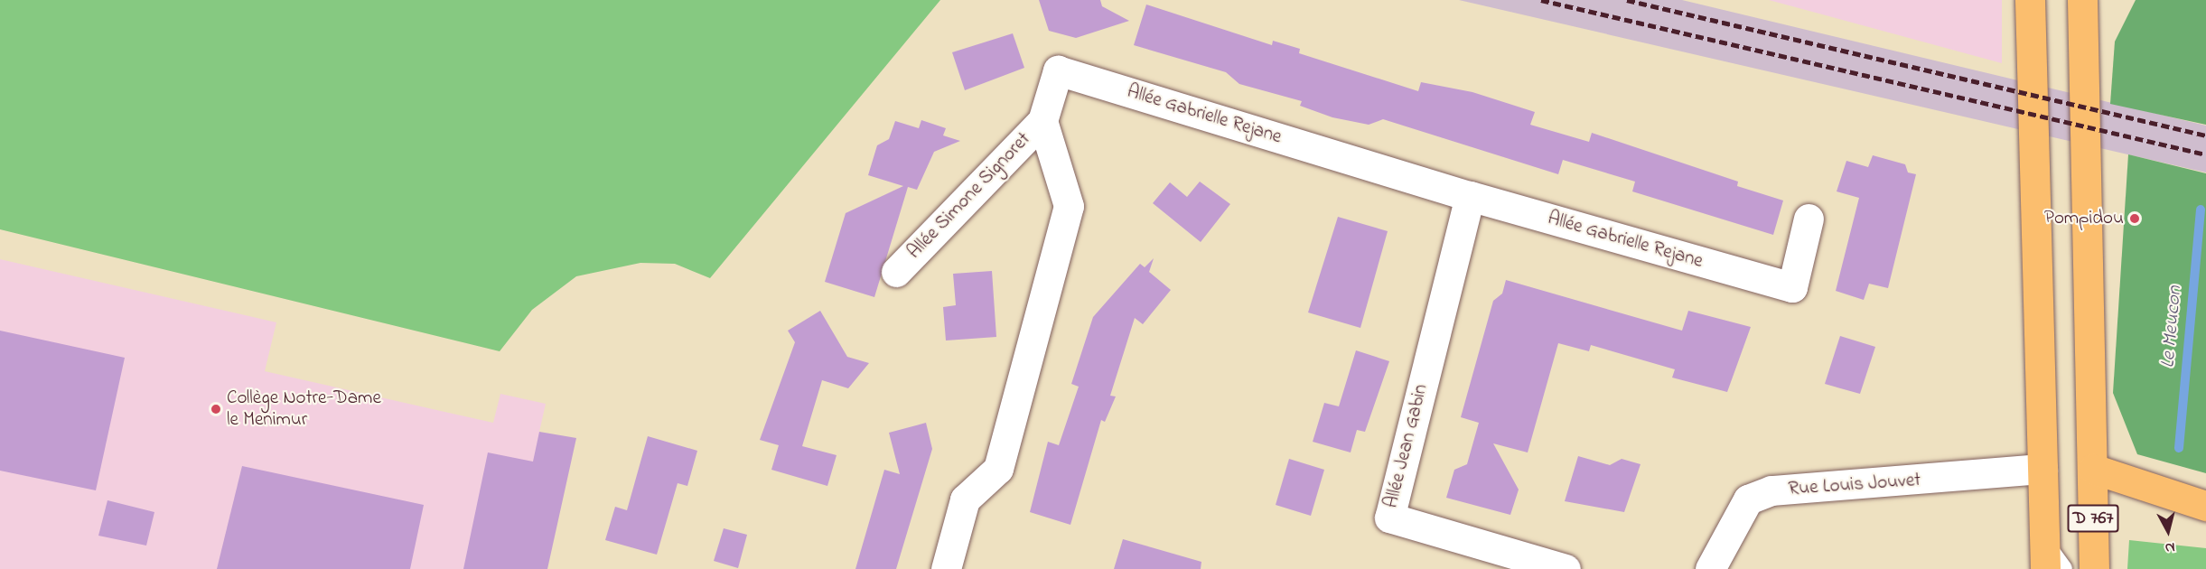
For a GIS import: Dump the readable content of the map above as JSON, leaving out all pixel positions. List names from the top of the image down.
{
  "streets": {
    "main road": ["D 767"],
    "street": [
      "Allée Gabrielle Rejane",
      "Allée Simone Signoret",
      "Allée Jean Gabin",
      "Rue Louis Jouvet"
    ]
  },
  "crossings": [
    ["Allée Gabrielle Rejane", "Allée Simone Signoret"],
    ["Allée Gabrielle Rejane", "Allée Jean Gabin"],
    ["Rue Louis Jouvet", "D 767"]
  ],
  "water": ["Le Meucon"],
  "places": ["Pompidou", "Collège Notre-Dame le Menimur"],
  "north": "bottom"
}
